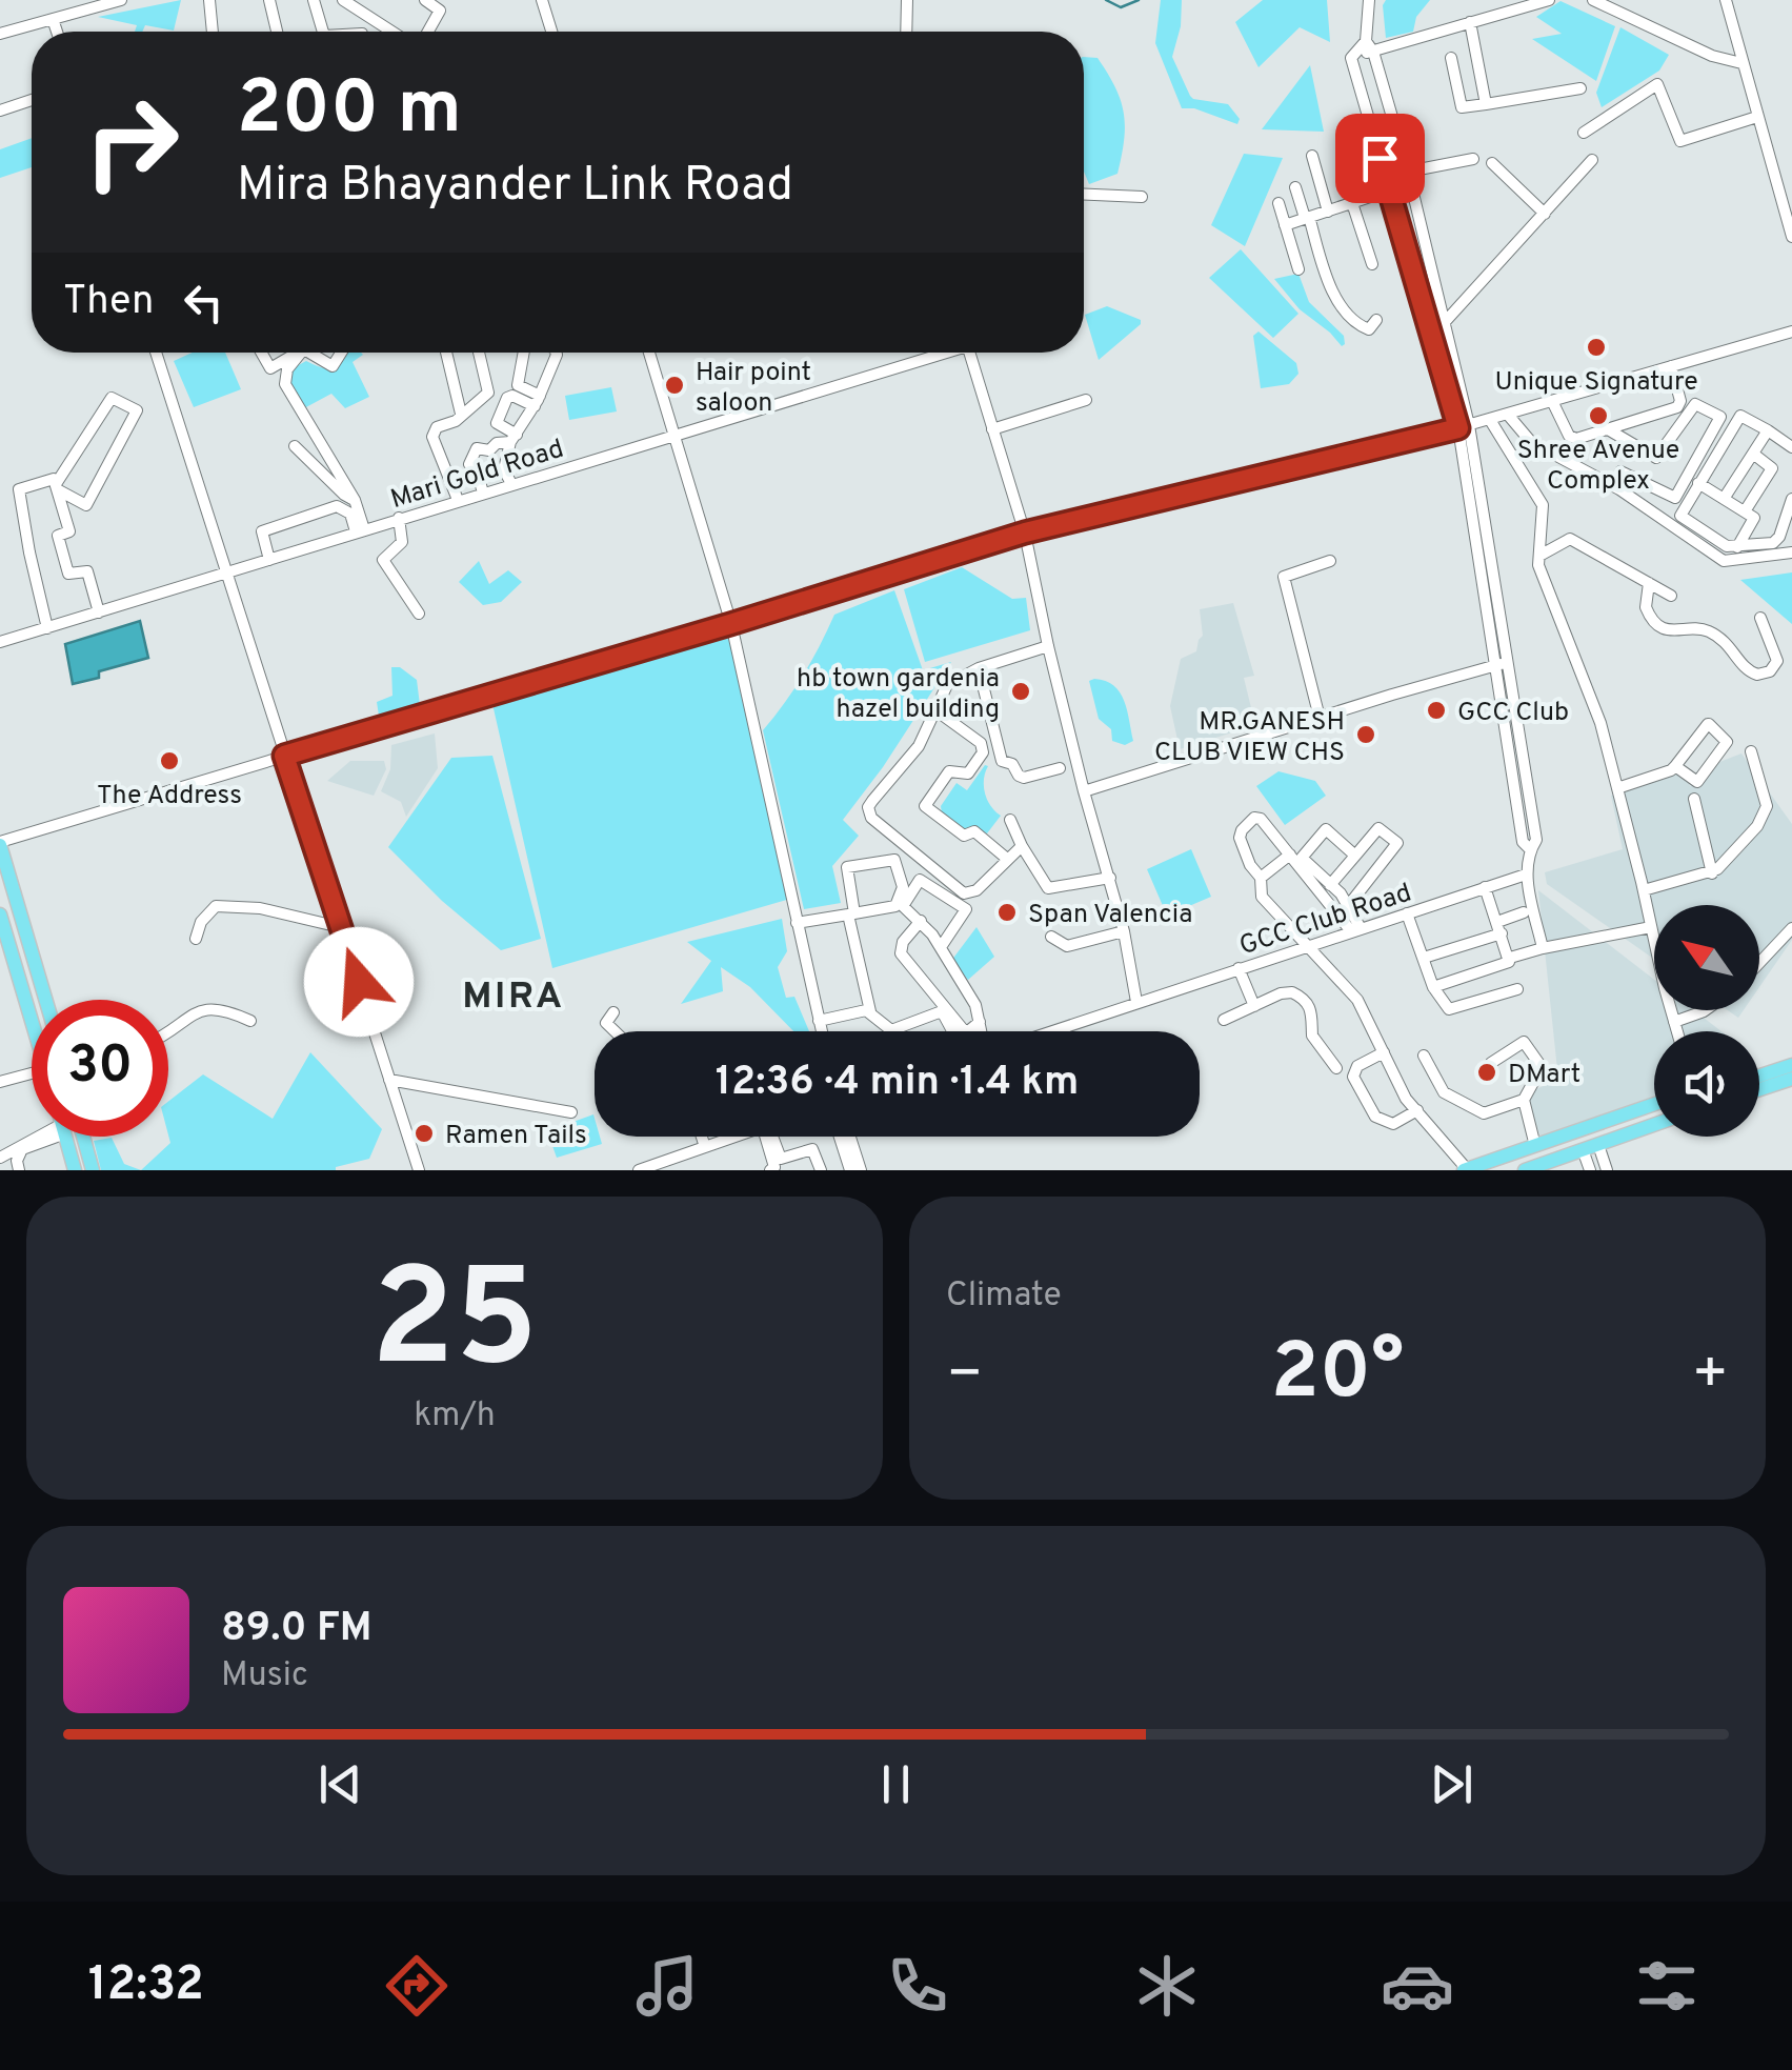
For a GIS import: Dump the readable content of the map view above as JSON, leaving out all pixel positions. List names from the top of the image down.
{
  "streets": {
    "street": ["Mari Gold Road", "GCC Club Road"]
  },
  "districts": ["MIRA"],
  "places": [
    "Unique Signature",
    "Hair point saloon",
    "Shree Avenue Complex",
    "hb town gardenia hazel building",
    "GCC Club",
    "MR.GANESH CLUB VIEW CHS",
    "The Address",
    "Span Valencia",
    "DMart",
    "Ramen Tails"
  ],
  "north": "top left",
  "page": {
    "turn": ["200 m", "Mira Bhayander Link Road"],
    "then": "Then",
    "limit": "30",
    "trip": "12:36 · 4 min · 1.4 km",
    "tile": [
      ["25", "km/h"],
      "Climate"
    ],
    "heat": ["−", "20°", "+"],
    "song": ["89.0 FM", "Music"],
    "tabs": "12:32"
  }
}
